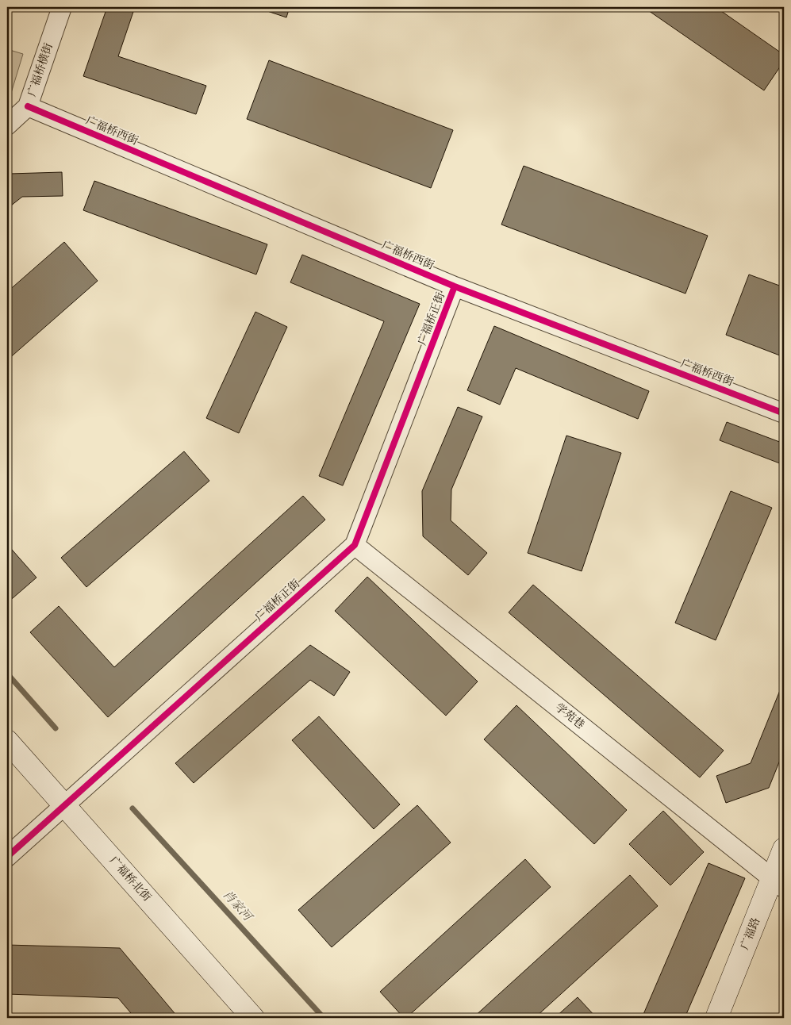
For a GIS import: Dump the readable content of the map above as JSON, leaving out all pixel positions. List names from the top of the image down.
{
  "streets": {
    "main road": ["广福桥北街", "广福路"],
    "street": [
      "广福桥横街",
      "广福桥西街",
      "广福桥正街",
      "学苑巷"
    ]
  },
  "crossings": [
    ["广福桥横街", "广福桥西街"],
    ["广福桥西街", "广福桥正街"],
    ["广福桥正街", "学苑巷"],
    ["广福桥正街", "广福桥北街"],
    ["学苑巷", "广福路"]
  ],
  "water": ["肖家河"]
}
